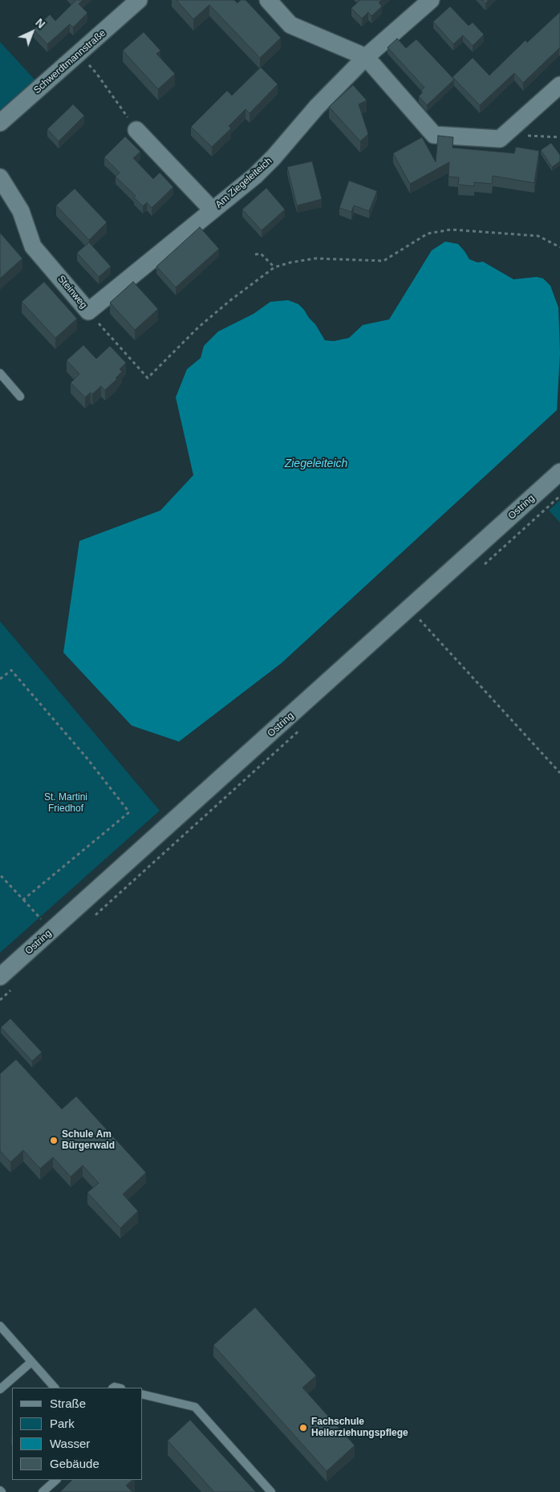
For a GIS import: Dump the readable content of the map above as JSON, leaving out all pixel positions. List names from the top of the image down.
{
  "streets": {
    "street": [
      "Schwerdtmannstraße",
      "Am Ziegeleiteich",
      "Steinweg",
      "Ostring"
    ]
  },
  "crossings": [
    ["Am Ziegeleiteich", "Steinweg"]
  ],
  "water": ["Ziegeleiteich"],
  "parks": ["St. Martini Friedhof"],
  "places": ["Schule Am Bürgerwald", "Fachschule Heilerziehungspflege"],
  "legend": [
    "Straße",
    "Park",
    "Wasser",
    "Gebäude"
  ],
  "north": "top right"
}
